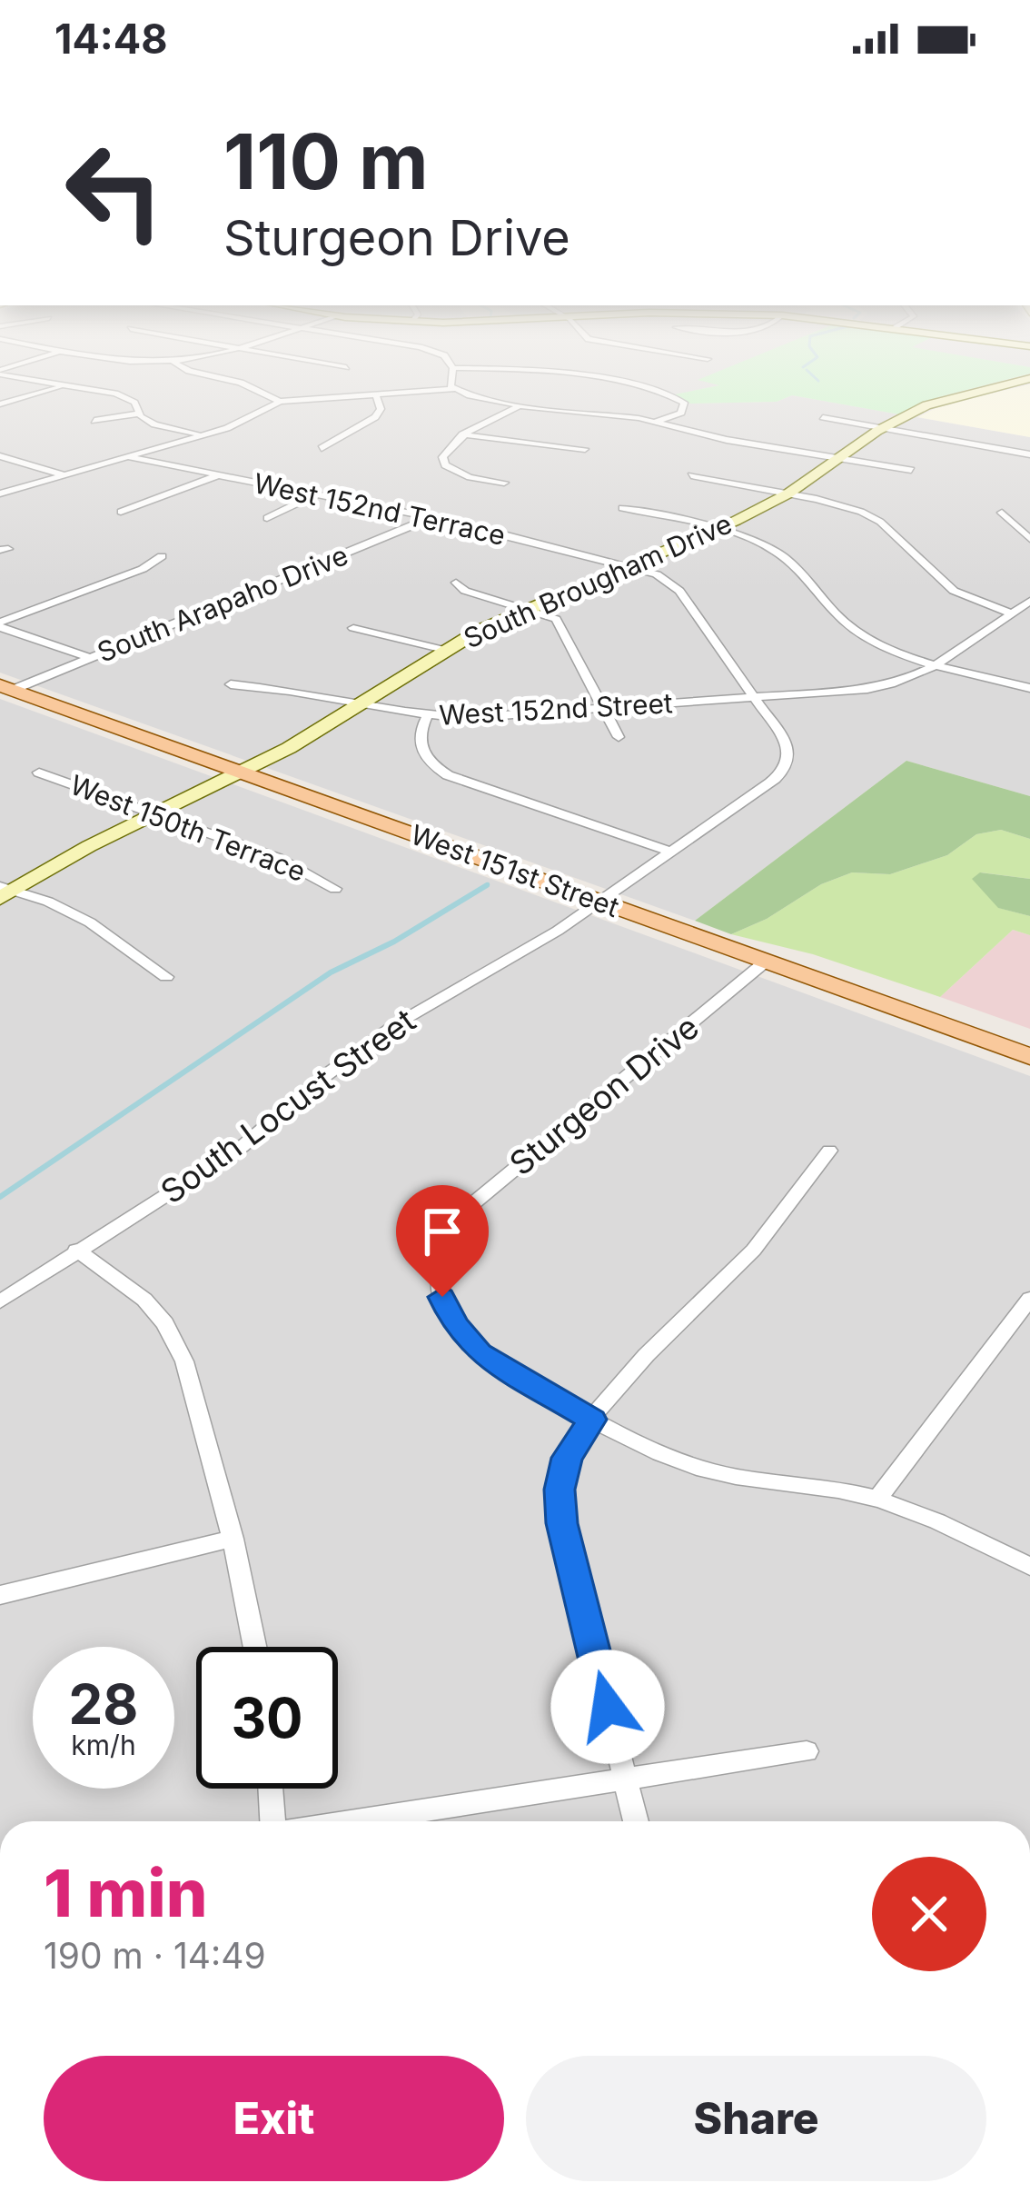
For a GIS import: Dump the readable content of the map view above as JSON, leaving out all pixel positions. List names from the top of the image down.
{
  "streets": {
    "main road": ["West 151st Street"],
    "street": [
      "West 152nd Terrace",
      "South Brougham Drive",
      "South Arapaho Drive",
      "West 152nd Street",
      "West 150th Terrace",
      "Sturgeon Drive",
      "South Locust Street"
    ]
  },
  "crossings": [
    ["West 152nd Terrace", "South Brougham Drive"],
    ["West 152nd Terrace", "South Arapaho Drive"],
    ["West 152nd Terrace", "South Locust Street"],
    ["South Brougham Drive", "West 152nd Street"],
    ["South Brougham Drive", "West 150th Terrace"],
    ["South Brougham Drive", "West 151st Street"],
    ["South Brougham Drive", "South Locust Street"],
    ["South Arapaho Drive", "West 151st Street"],
    ["West 152nd Street", "South Locust Street"],
    ["West 151st Street", "Sturgeon Drive"],
    ["West 151st Street", "South Locust Street"]
  ],
  "page": {
    "status": "14:48",
    "turn": ["110 m", "Sturgeon Drive"],
    "speed": "28 km/h",
    "limit": "30",
    "heading": ["1 min", "190 m · 14:49"],
    "buttons": ["Exit", "Share"]
  }
}
